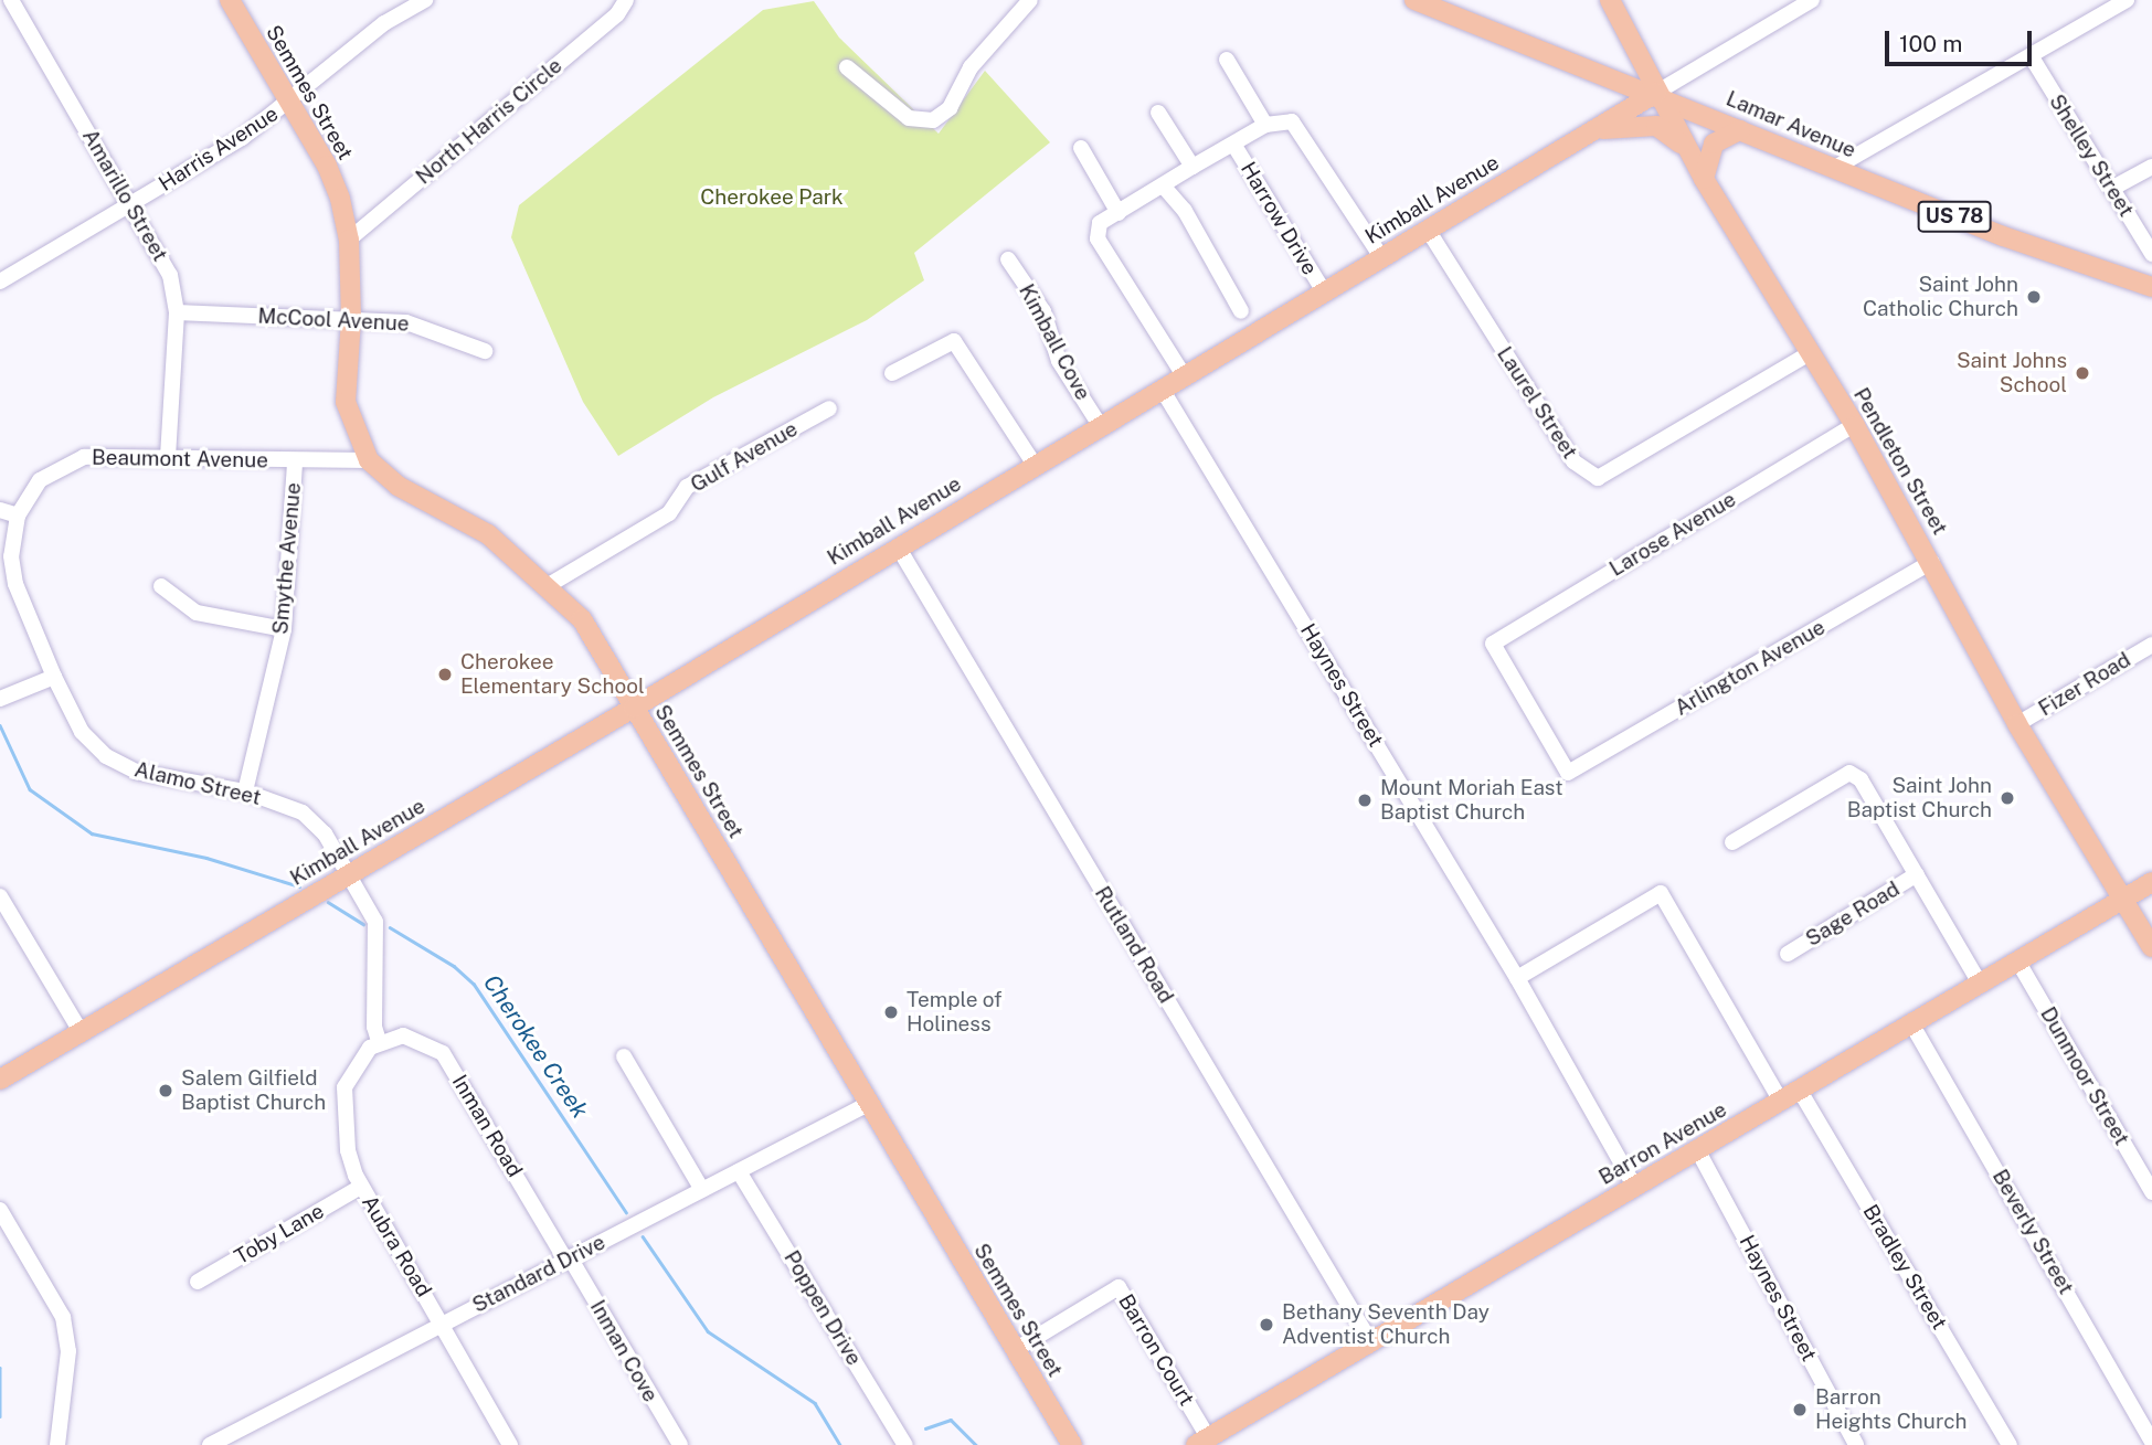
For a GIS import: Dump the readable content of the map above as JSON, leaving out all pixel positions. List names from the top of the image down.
{
  "streets": {
    "main road": [
      "Semmes Street",
      "Lamar Avenue",
      "Kimball Avenue",
      "US 78",
      "Pendleton Street",
      "Barron Avenue"
    ],
    "street": [
      "North Harris Circle",
      "Harris Avenue",
      "Shelley Street",
      "Amarillo Street",
      "Harrow Drive",
      "McCool Avenue",
      "Kimball Cove",
      "Laurel Street",
      "Gulf Avenue",
      "Beaumont Avenue",
      "Larose Avenue",
      "Smythe Avenue",
      "Arlington Avenue",
      "Fizer Road",
      "Haynes Street",
      "Alamo Street",
      "Sage Road",
      "Rutland Road",
      "Dunmoor Street",
      "Inman Road",
      "Beverly Street",
      "Toby Lane",
      "Aubra Road",
      "Bradley Street",
      "Standard Drive",
      "Poppen Drive",
      "Barron Court",
      "Inman Cove"
    ]
  },
  "crossings": [
    ["Semmes Street", "North Harris Circle"],
    ["Semmes Street", "Harris Avenue"],
    ["Semmes Street", "Kimball Avenue"],
    ["Semmes Street", "McCool Avenue"],
    ["Semmes Street", "Gulf Avenue"],
    ["Semmes Street", "Beaumont Avenue"],
    ["Semmes Street", "Standard Drive"],
    ["Semmes Street", "Barron Court"],
    ["Lamar Avenue", "Kimball Avenue"],
    ["Lamar Avenue", "Pendleton Street"],
    ["Harris Avenue", "Amarillo Street"],
    ["Amarillo Street", "McCool Avenue"],
    ["Amarillo Street", "Beaumont Avenue"],
    ["Kimball Avenue", "Harrow Drive"],
    ["Kimball Avenue", "Kimball Cove"],
    ["Kimball Avenue", "Laurel Street"],
    ["Kimball Avenue", "Pendleton Street"],
    ["Kimball Avenue", "Haynes Street"],
    ["Kimball Avenue", "Alamo Street"],
    ["Kimball Avenue", "Rutland Road"],
    ["Laurel Street", "Pendleton Street"],
    ["Beaumont Avenue", "Smythe Avenue"],
    ["Beaumont Avenue", "Alamo Street"],
    ["Pendleton Street", "Larose Avenue"],
    ["Pendleton Street", "Arlington Avenue"],
    ["Pendleton Street", "Fizer Road"],
    ["Pendleton Street", "Barron Avenue"],
    ["Larose Avenue", "Arlington Avenue"],
    ["Smythe Avenue", "Alamo Street"],
    ["Haynes Street", "Barron Avenue"],
    ["Alamo Street", "Inman Road"],
    ["Alamo Street", "Aubra Road"],
    ["Rutland Road", "Barron Avenue"],
    ["Dunmoor Street", "Barron Avenue"],
    ["Inman Road", "Aubra Road"],
    ["Inman Road", "Standard Drive"],
    ["Inman Road", "Inman Cove"],
    ["Barron Avenue", "Beverly Street"],
    ["Barron Avenue", "Bradley Street"],
    ["Barron Avenue", "Barron Court"],
    ["Toby Lane", "Aubra Road"],
    ["Aubra Road", "Standard Drive"],
    ["Standard Drive", "Poppen Drive"],
    ["Standard Drive", "Inman Cove"]
  ],
  "water": ["Cherokee Creek"],
  "parks": ["Cherokee Park"],
  "places": [
    "Saint John Catholic Church",
    "Saint Johns School",
    "Cherokee Elementary School",
    "Saint John Baptist Church",
    "Mount Moriah East Baptist Church",
    "Temple of Holiness",
    "Salem Gilfield Baptist Church",
    "Bethany Seventh Day Adventist Church",
    "Barron Heights Church"
  ],
  "scale_bar": "100 m"
}
